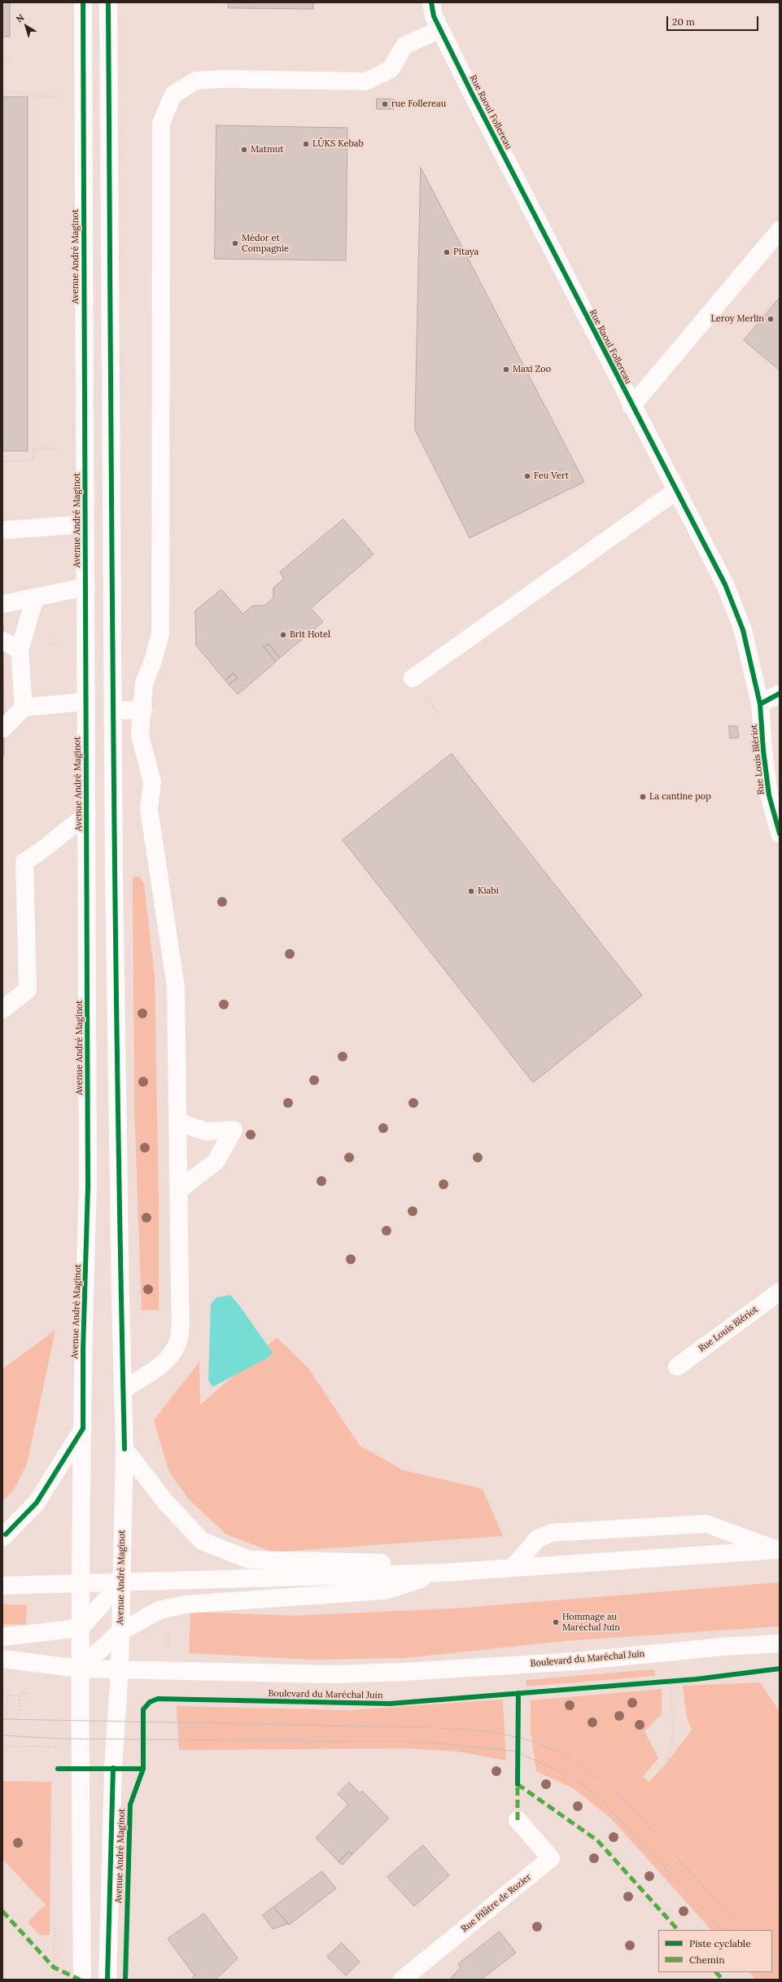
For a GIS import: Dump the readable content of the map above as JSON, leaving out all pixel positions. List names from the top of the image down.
{
  "streets": {
    "main road": [
      "Rue Raoul Follereau",
      "Avenue André Maginot",
      "Rue Louis Blériot",
      "Boulevard du Maréchal Juin",
      "Rue Pilâtre de Rozier"
    ]
  },
  "crossings": [
    ["Rue Raoul Follereau", "Rue Louis Blériot"],
    ["Avenue André Maginot", "Boulevard du Maréchal Juin"]
  ],
  "places": [
    "rue Follereau",
    "LÜKS Kebab",
    "Matmut",
    "Médor et Compagnie",
    "Pitaya",
    "Leroy Merlin",
    "Maxi Zoo",
    "Feu Vert",
    "Brit Hotel",
    "La cantine pop",
    "Kiabi",
    "Hommage au Maréchal Juin"
  ],
  "legend": ["Piste cyclable", "Chemin"],
  "scale_bar": "20 m",
  "north": "top left"
}
